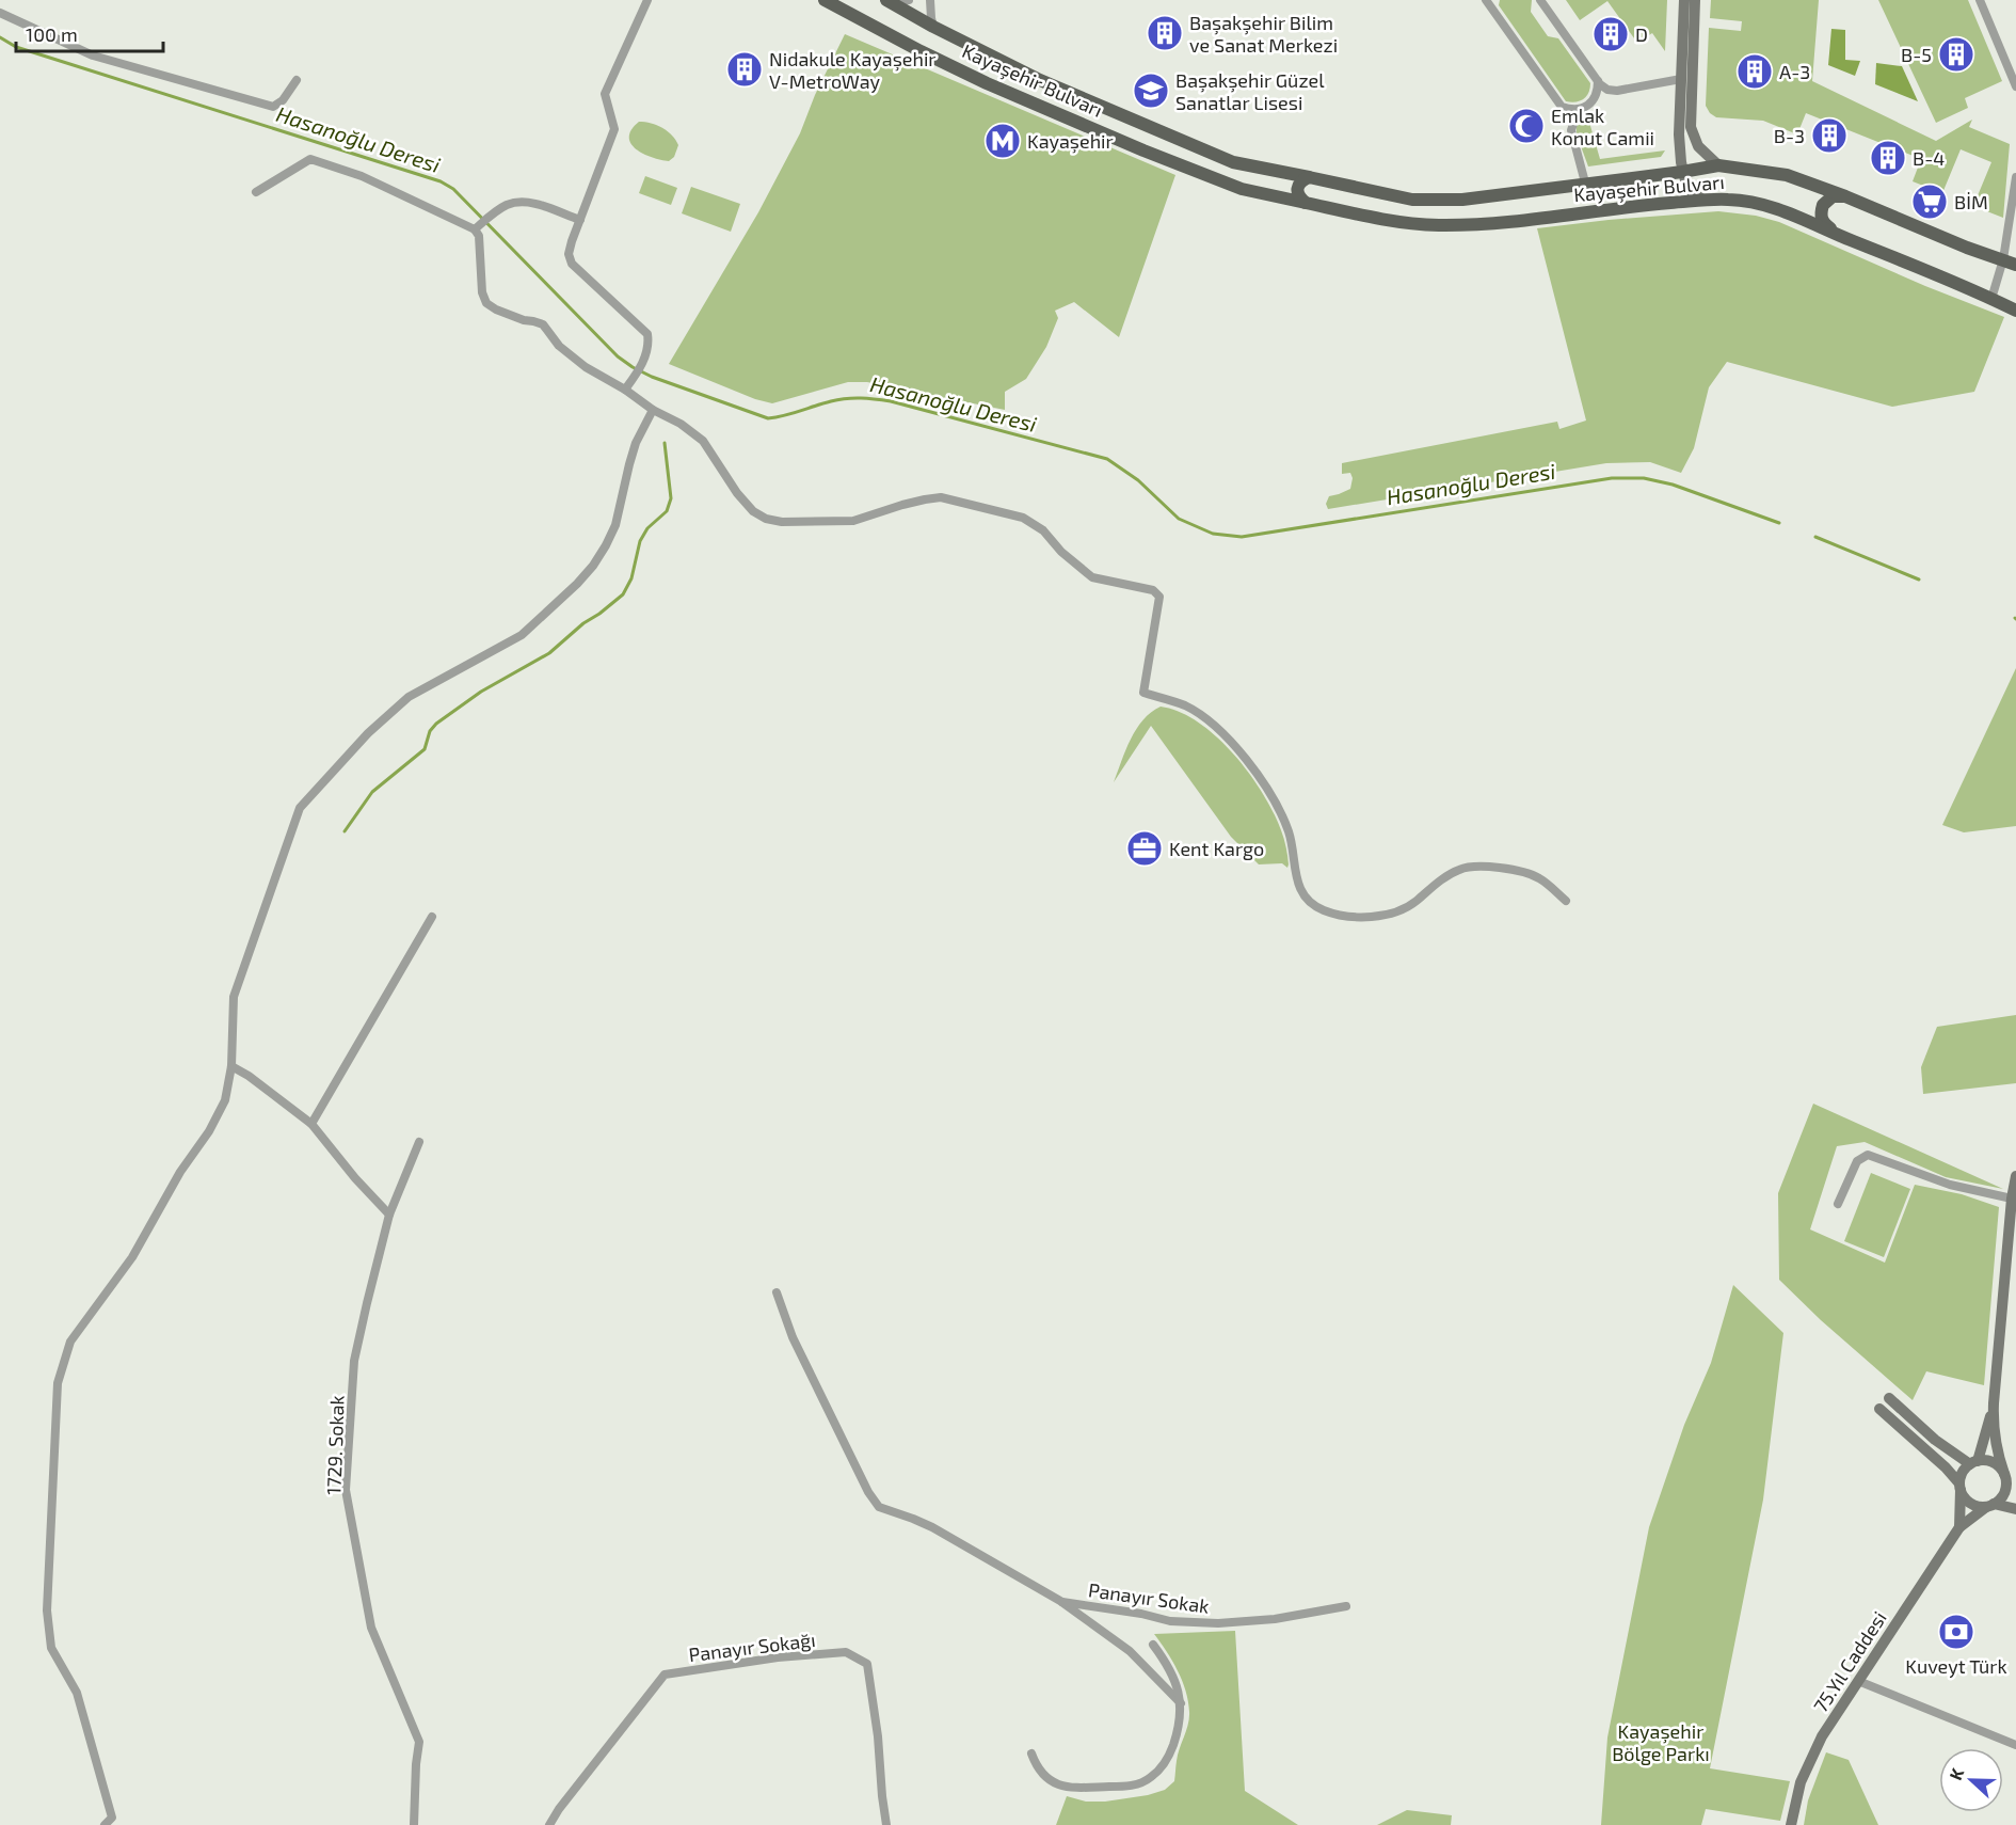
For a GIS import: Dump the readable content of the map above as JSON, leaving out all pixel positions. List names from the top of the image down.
{
  "streets": {
    "main road": ["Kayaşehir Bulvarı"],
    "street": [
      "1729. Sokak",
      "Panayır Sokak",
      "Panayır Sokağı",
      "75.Yıl Caddesi"
    ]
  },
  "water": ["Hasanoğlu Deresi"],
  "parks": ["Kayaşehir Bölge Parkı"],
  "places": {
    "building": [
      "Başakşehir Bilim ve Sanat Merkezi",
      "D",
      "B-5",
      "Nidakule Kayaşehir V-MetroWay",
      "A-3",
      "B-3",
      "B-4"
    ],
    "school or university": ["Başakşehir Güzel Sanatlar Lisesi"],
    "mosque": ["Emlak Konut Camii"],
    "metro station": ["Kayaşehir"],
    "supermarket": ["BİM"],
    "office": ["Kent Kargo"],
    "bank": ["Kuveyt Türk"]
  },
  "scale_bar": "100 m",
  "north": "left"
}
